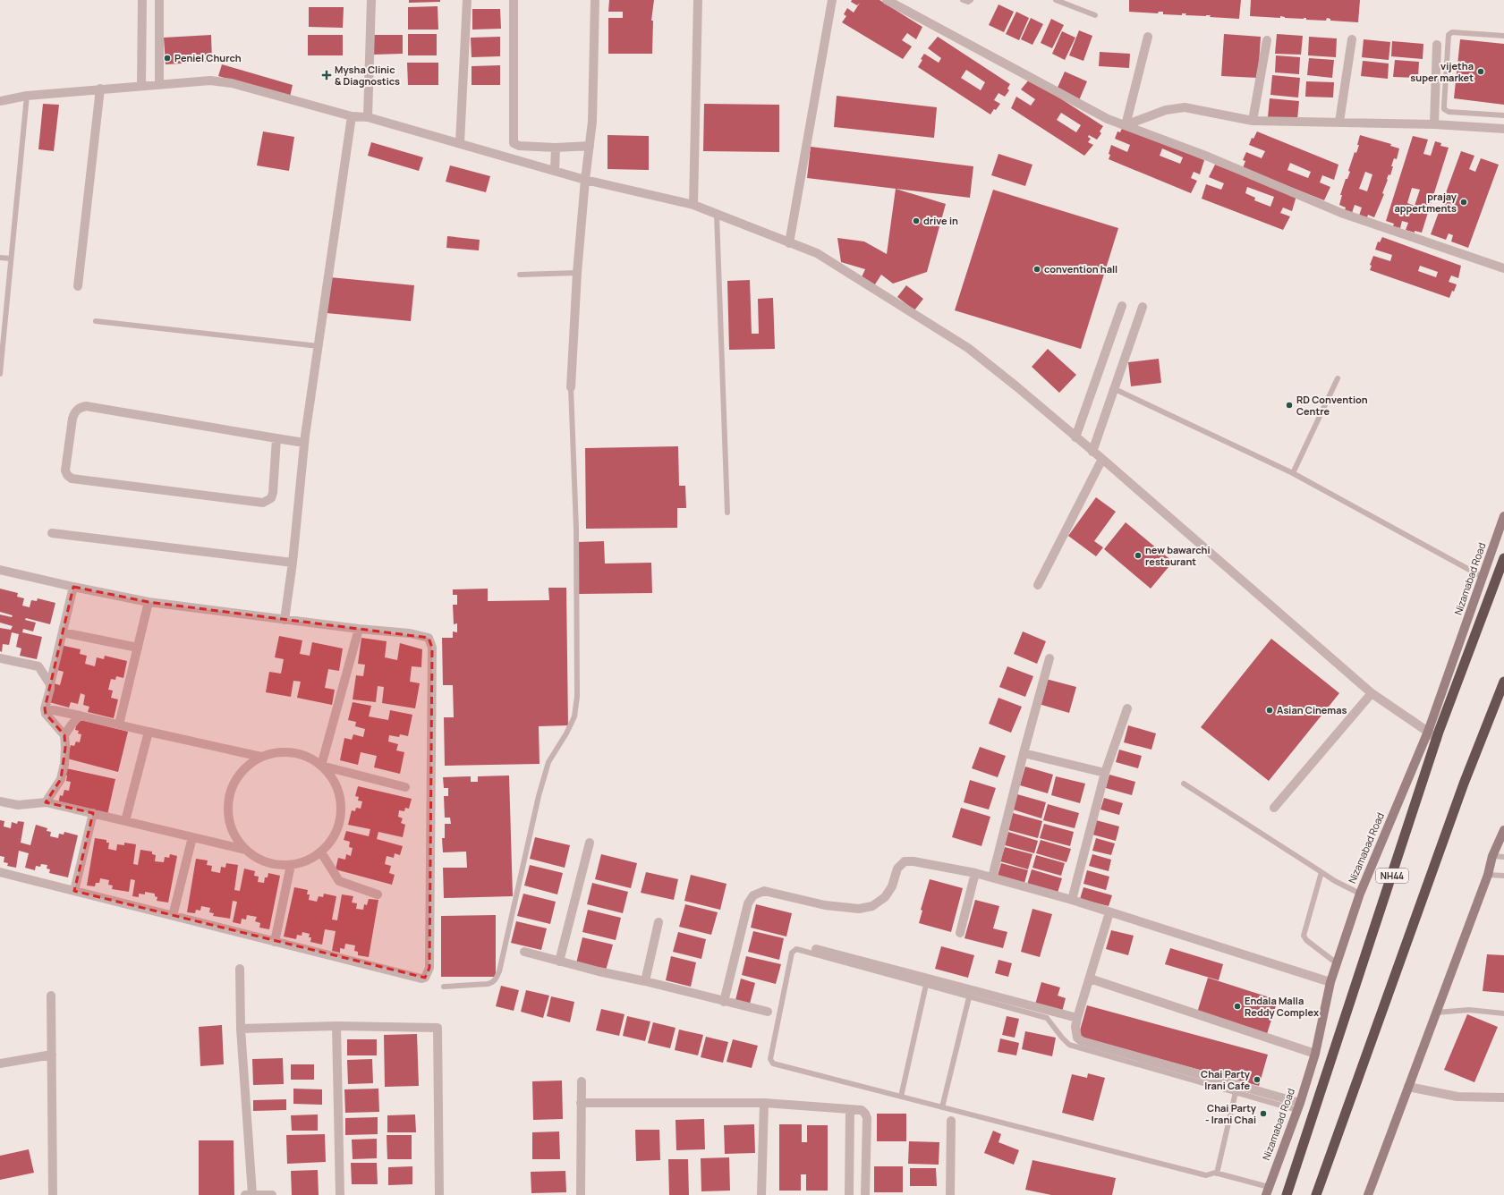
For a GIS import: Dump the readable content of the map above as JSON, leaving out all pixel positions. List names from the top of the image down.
{
  "streets": {
    "highway": ["NH44"],
    "main road": ["Nizamabad Road"]
  },
  "places": {
    "other": [
      "Peniel Church",
      "vijetha super market",
      "prajay appertments",
      "drive in",
      "convention hall",
      "RD Convention Centre",
      "new bawarchi restaurant",
      "Asian Cinemas",
      "Endala Malla Reddy Complex",
      "Chai Party Irani Cafe",
      "Chai Party - Irani Chai"
    ],
    "health": ["Mysha Clinic & Diagnostics"]
  }
}
